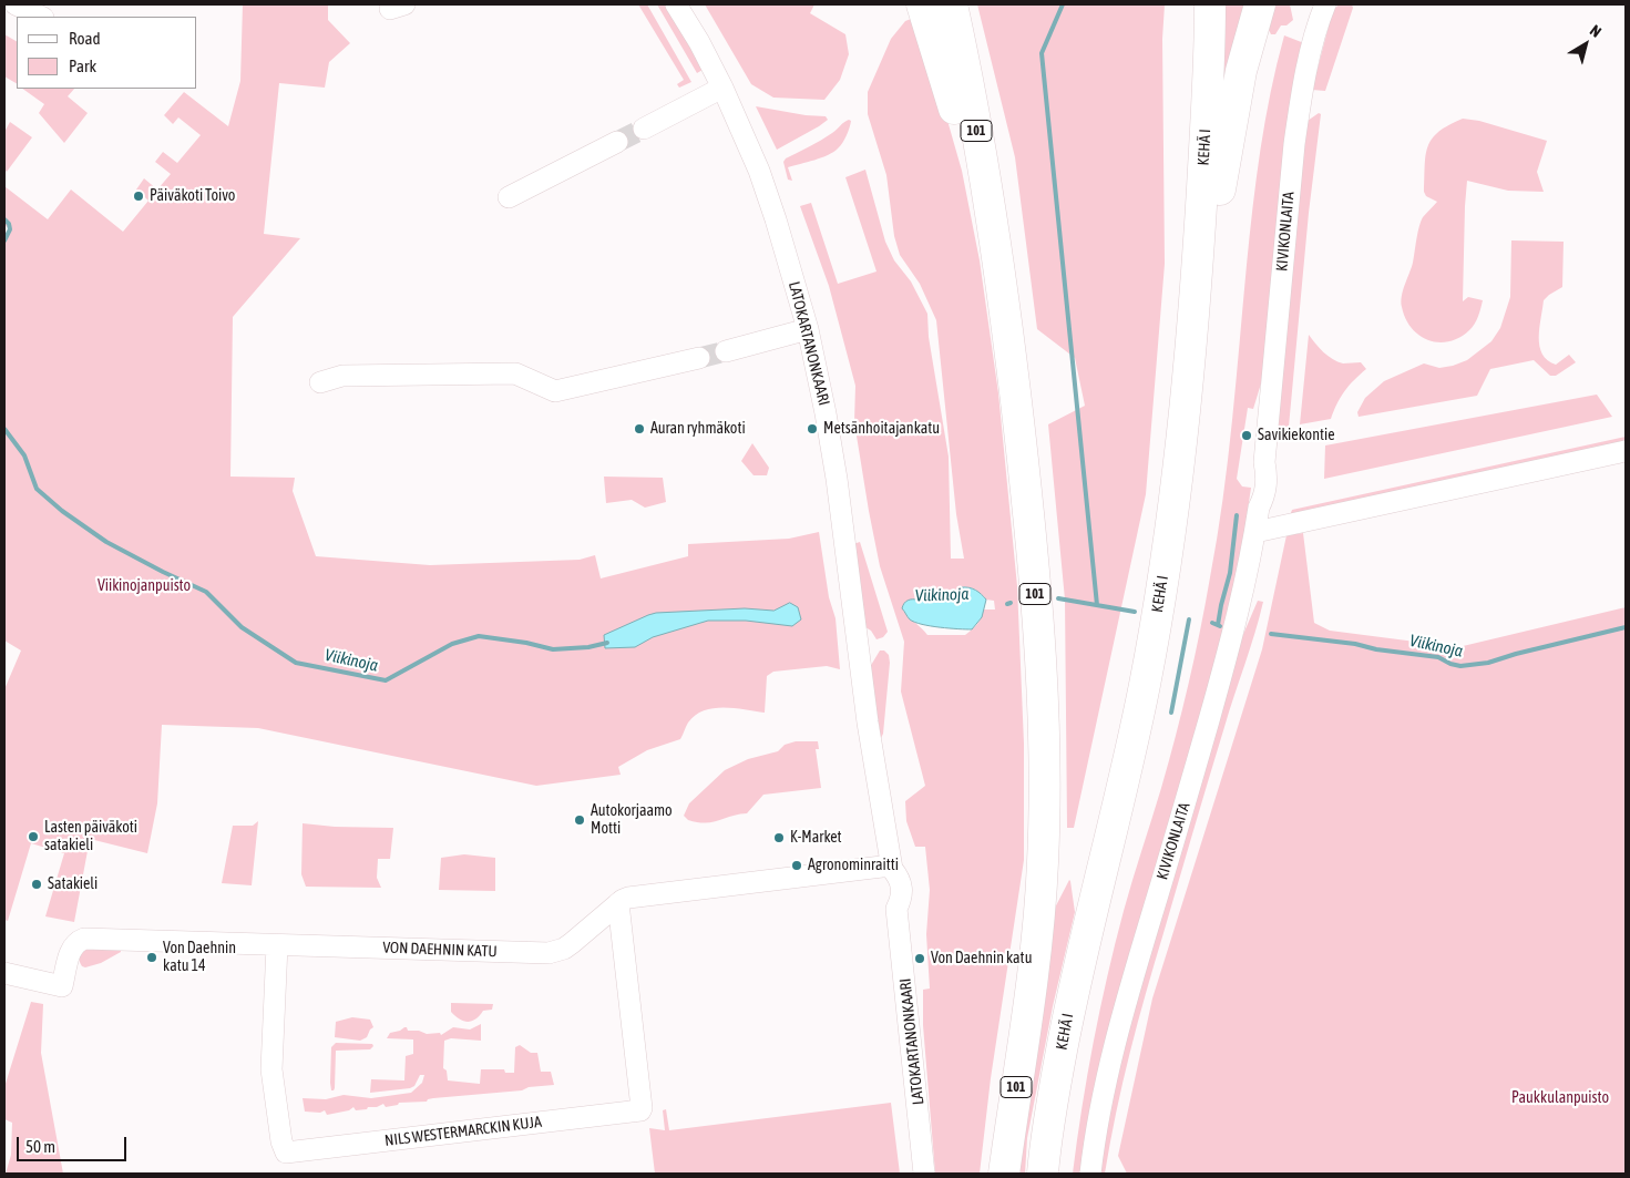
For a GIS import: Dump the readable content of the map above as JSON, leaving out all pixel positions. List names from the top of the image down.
{
  "streets": {
    "highway": ["101", "KEHÄ I"],
    "street": [
      "KIVIKONLAITA",
      "LATOKARTANONKAARI",
      "VON DAEHNIN KATU",
      "NILS WESTERMARCKIN KUJA"
    ]
  },
  "crossings": [
    ["LATOKARTANONKAARI", "VON DAEHNIN KATU"],
    ["VON DAEHNIN KATU", "NILS WESTERMARCKIN KUJA"]
  ],
  "water": ["Viikinoja"],
  "parks": ["Viikinojanpuisto", "Paukkulanpuisto"],
  "places": [
    "Päiväkoti Toivo",
    "Auran ryhmäkoti",
    "Metsänhoitajankatu",
    "Savikiekontie",
    "Autokorjaamo Motti",
    "Lasten päiväkoti satakieli",
    "K-Market",
    "Agronominraitti",
    "Satakieli",
    "Von Daehnin katu 14",
    "Von Daehnin katu"
  ],
  "legend": ["Road", "Park"],
  "scale_bar": "50 m",
  "north": "top right"
}
